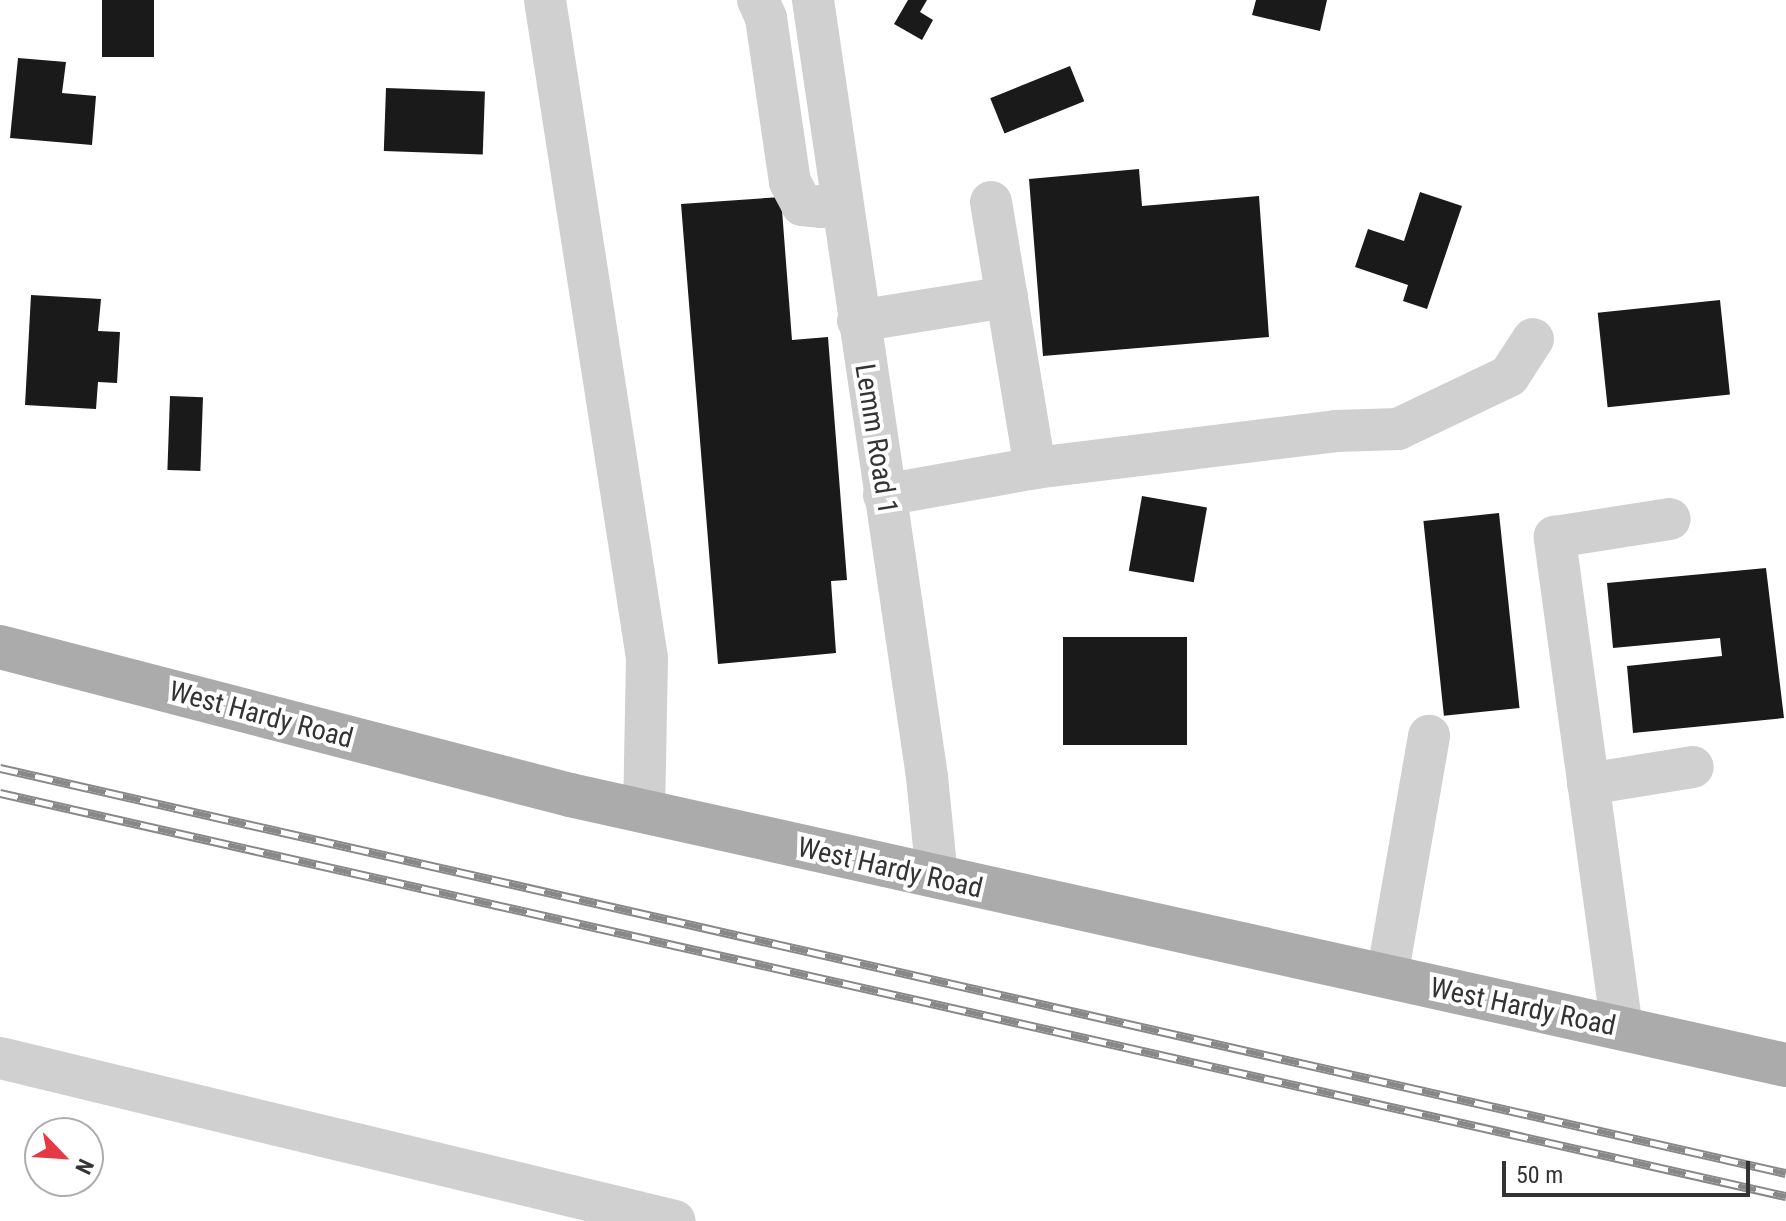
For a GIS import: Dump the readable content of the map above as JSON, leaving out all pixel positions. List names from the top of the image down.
{
  "streets": {
    "main road": ["West Hardy Road"],
    "street": ["Lemm Road 1"]
  },
  "crossings": [
    ["Lemm Road 1", "West Hardy Road"]
  ],
  "scale_bar": "50 m",
  "north": "bottom right"
}
